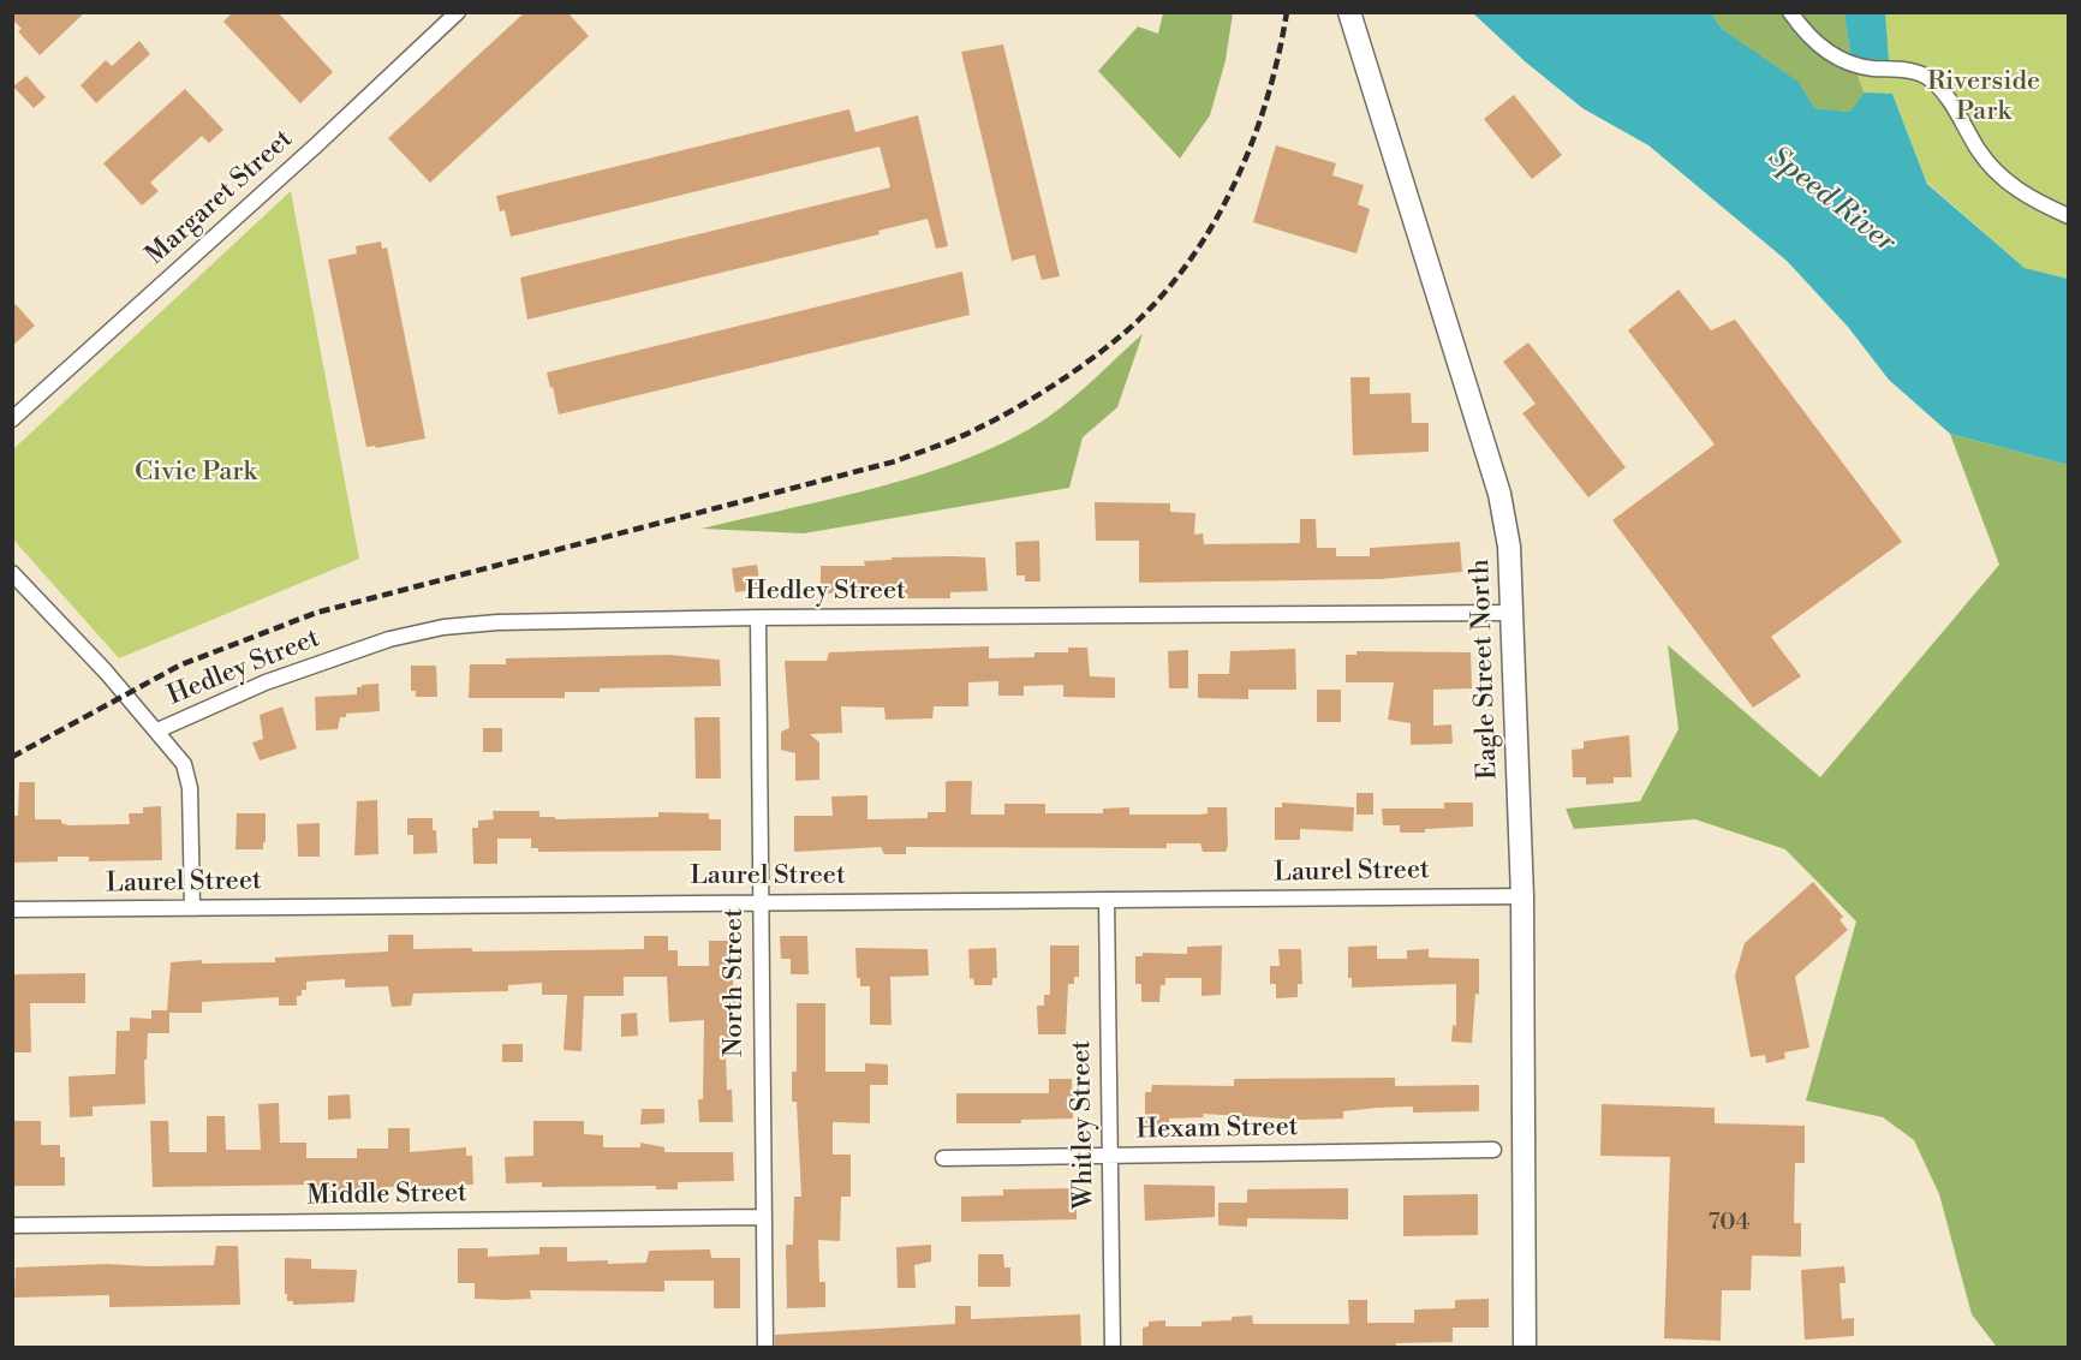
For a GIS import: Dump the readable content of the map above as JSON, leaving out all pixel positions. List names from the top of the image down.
{
  "streets": {
    "main road": ["Eagle Street North"],
    "street": [
      "Margaret Street",
      "Hedley Street",
      "Laurel Street",
      "North Street",
      "Whitley Street",
      "Hexam Street",
      "Middle Street"
    ]
  },
  "crossings": [
    ["Hedley Street", "Eagle Street North"],
    ["Hedley Street", "North Street"],
    ["Eagle Street North", "Laurel Street"],
    ["Laurel Street", "North Street"],
    ["Laurel Street", "Whitley Street"],
    ["North Street", "Middle Street"],
    ["Whitley Street", "Hexam Street"]
  ],
  "water": ["Speed River"],
  "parks": ["Riverside Park", "Civic Park"],
  "house_numbers": ["704"]
}
